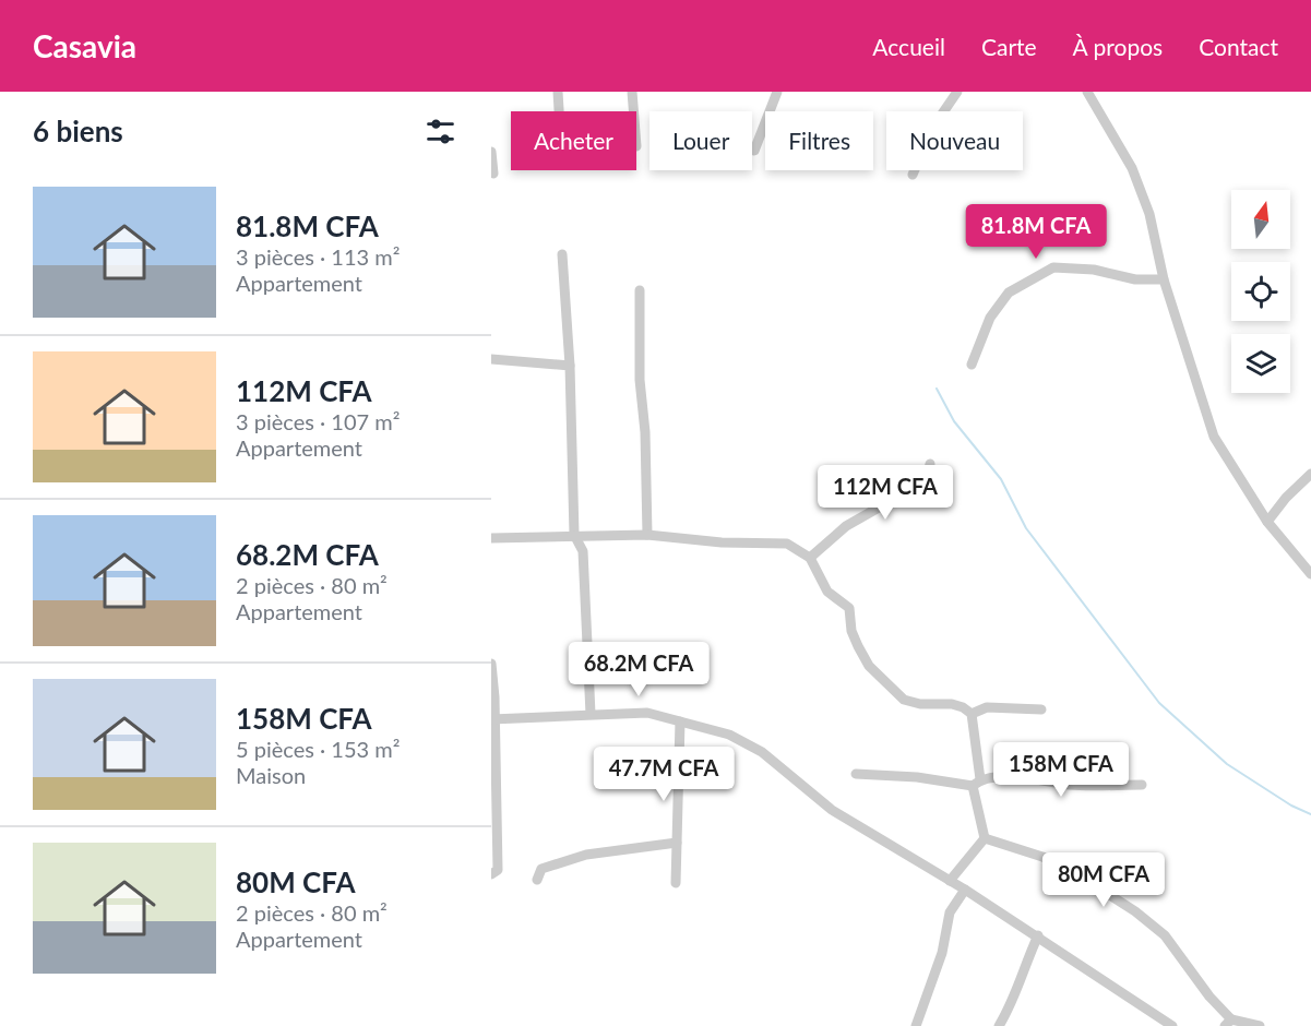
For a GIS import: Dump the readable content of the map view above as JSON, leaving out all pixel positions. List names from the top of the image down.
{
  "north": "top",
  "page": {
    "header": "Casavia",
    "nav": [
      "Accueil",
      "Carte",
      "À propos",
      "Contact"
    ],
    "heading": "6 biens",
    "chip": [
      "Acheter",
      "Louer",
      "Filtres",
      "Nouveau"
    ],
    "list": [
      {
        "name": "81.8M CFA",
        "note": "3 pièces · 113 m² · Appartement"
      },
      {
        "name": "112M CFA",
        "note": "3 pièces · 107 m² · Appartement"
      },
      {
        "name": "68.2M CFA",
        "note": "2 pièces · 80 m² · Appartement"
      },
      {
        "name": "158M CFA",
        "note": "5 pièces · 153 m² · Maison"
      },
      {
        "name": "80M CFA",
        "note": "2 pièces · 80 m² · Appartement"
      }
    ],
    "price": [
      "81.8M CFA",
      "112M CFA",
      "68.2M CFA",
      "158M CFA",
      "47.7M CFA",
      "80M CFA"
    ]
  }
}
